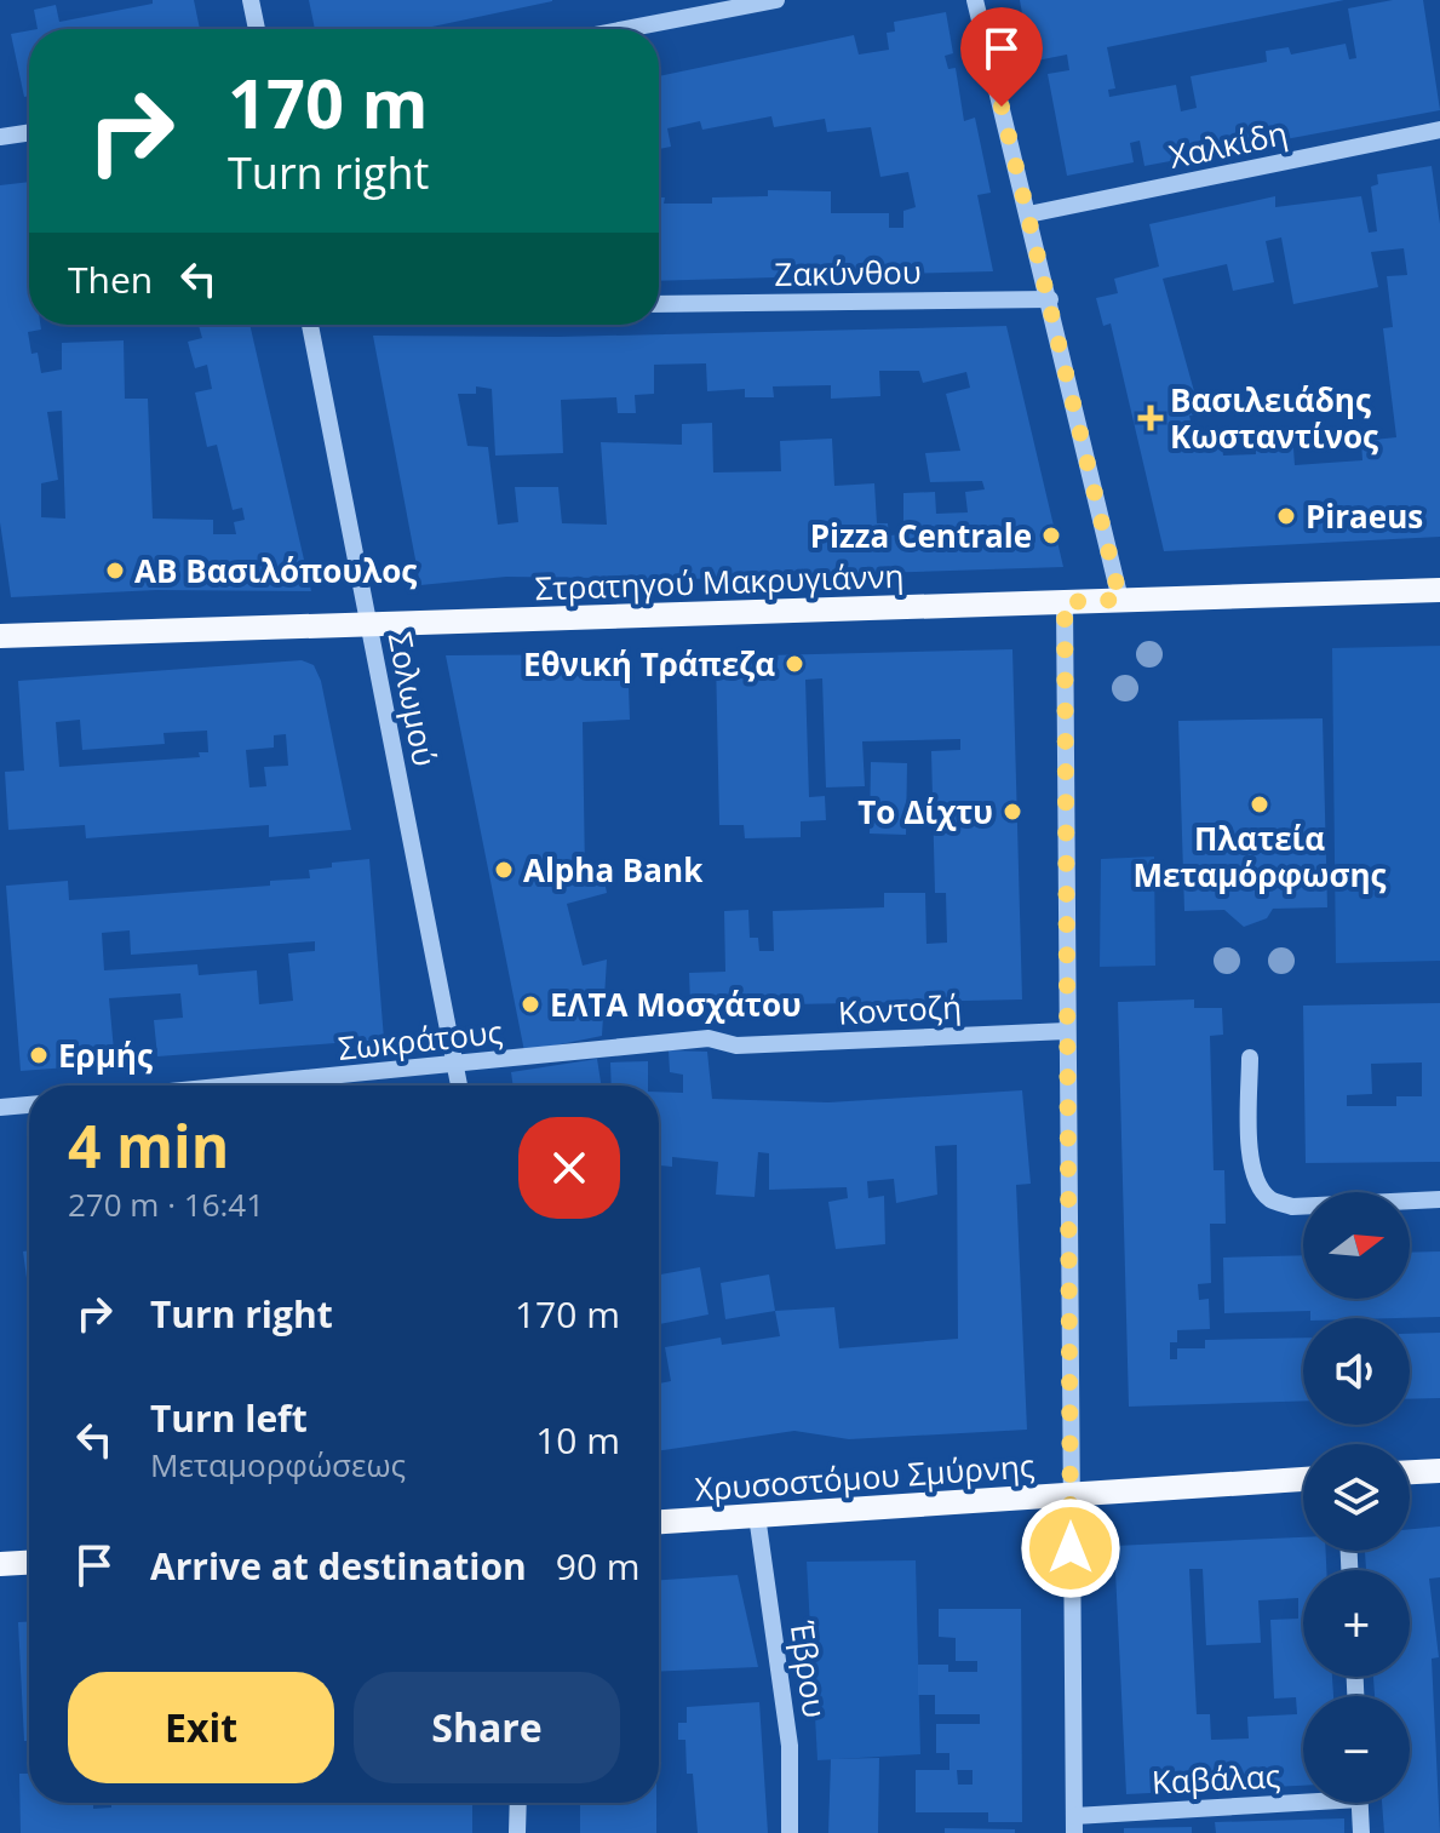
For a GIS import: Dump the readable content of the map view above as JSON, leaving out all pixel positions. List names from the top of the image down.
{
  "streets": {
    "main road": ["Στρατηγού Μακρυγιάννη", "Χρυσοστόμου Σμύρνης"],
    "street": [
      "Χαλκίδη",
      "Ζακύνθου",
      "Σολωμού",
      "Κοντοζή",
      "Σωκράτους",
      "Έβρου",
      "Καβάλας"
    ]
  },
  "crossings": [
    ["Στρατηγού Μακρυγιάννη", "Σολωμού"],
    ["Σολωμού", "Σωκράτους"],
    ["Κοντοζή", "Σωκράτους"],
    ["Χρυσοστόμου Σμύρνης", "Έβρου"]
  ],
  "places": {
    "health": ["Βασιλειάδης Κωσταντίνος"],
    "other": [
      "Piraeus",
      "Pizza Centrale",
      "ΑΒ Βασιλόπουλος",
      "Εθνική Τράπεζα",
      "Πλατεία Μεταμόρφωσης",
      "Το Δίχτυ",
      "Alpha Bank",
      "ΕΛΤΑ Μοσχάτου",
      "Ερμής"
    ]
  },
  "north": "right",
  "page": {
    "turn": ["170 m", "Turn right"],
    "then": "Then",
    "heading": ["4 min", "270 m · 16:41"],
    "map_buttons": ["+", "−"],
    "list": [
      {
        "name": "Turn right",
        "value": "170 m"
      },
      {
        "name": "Turn left",
        "note": "Μεταμορφώσεως",
        "value": "10 m"
      },
      {
        "name": "Arrive at destination",
        "value": "90 m"
      }
    ],
    "buttons": ["Exit", "Share"]
  }
}
